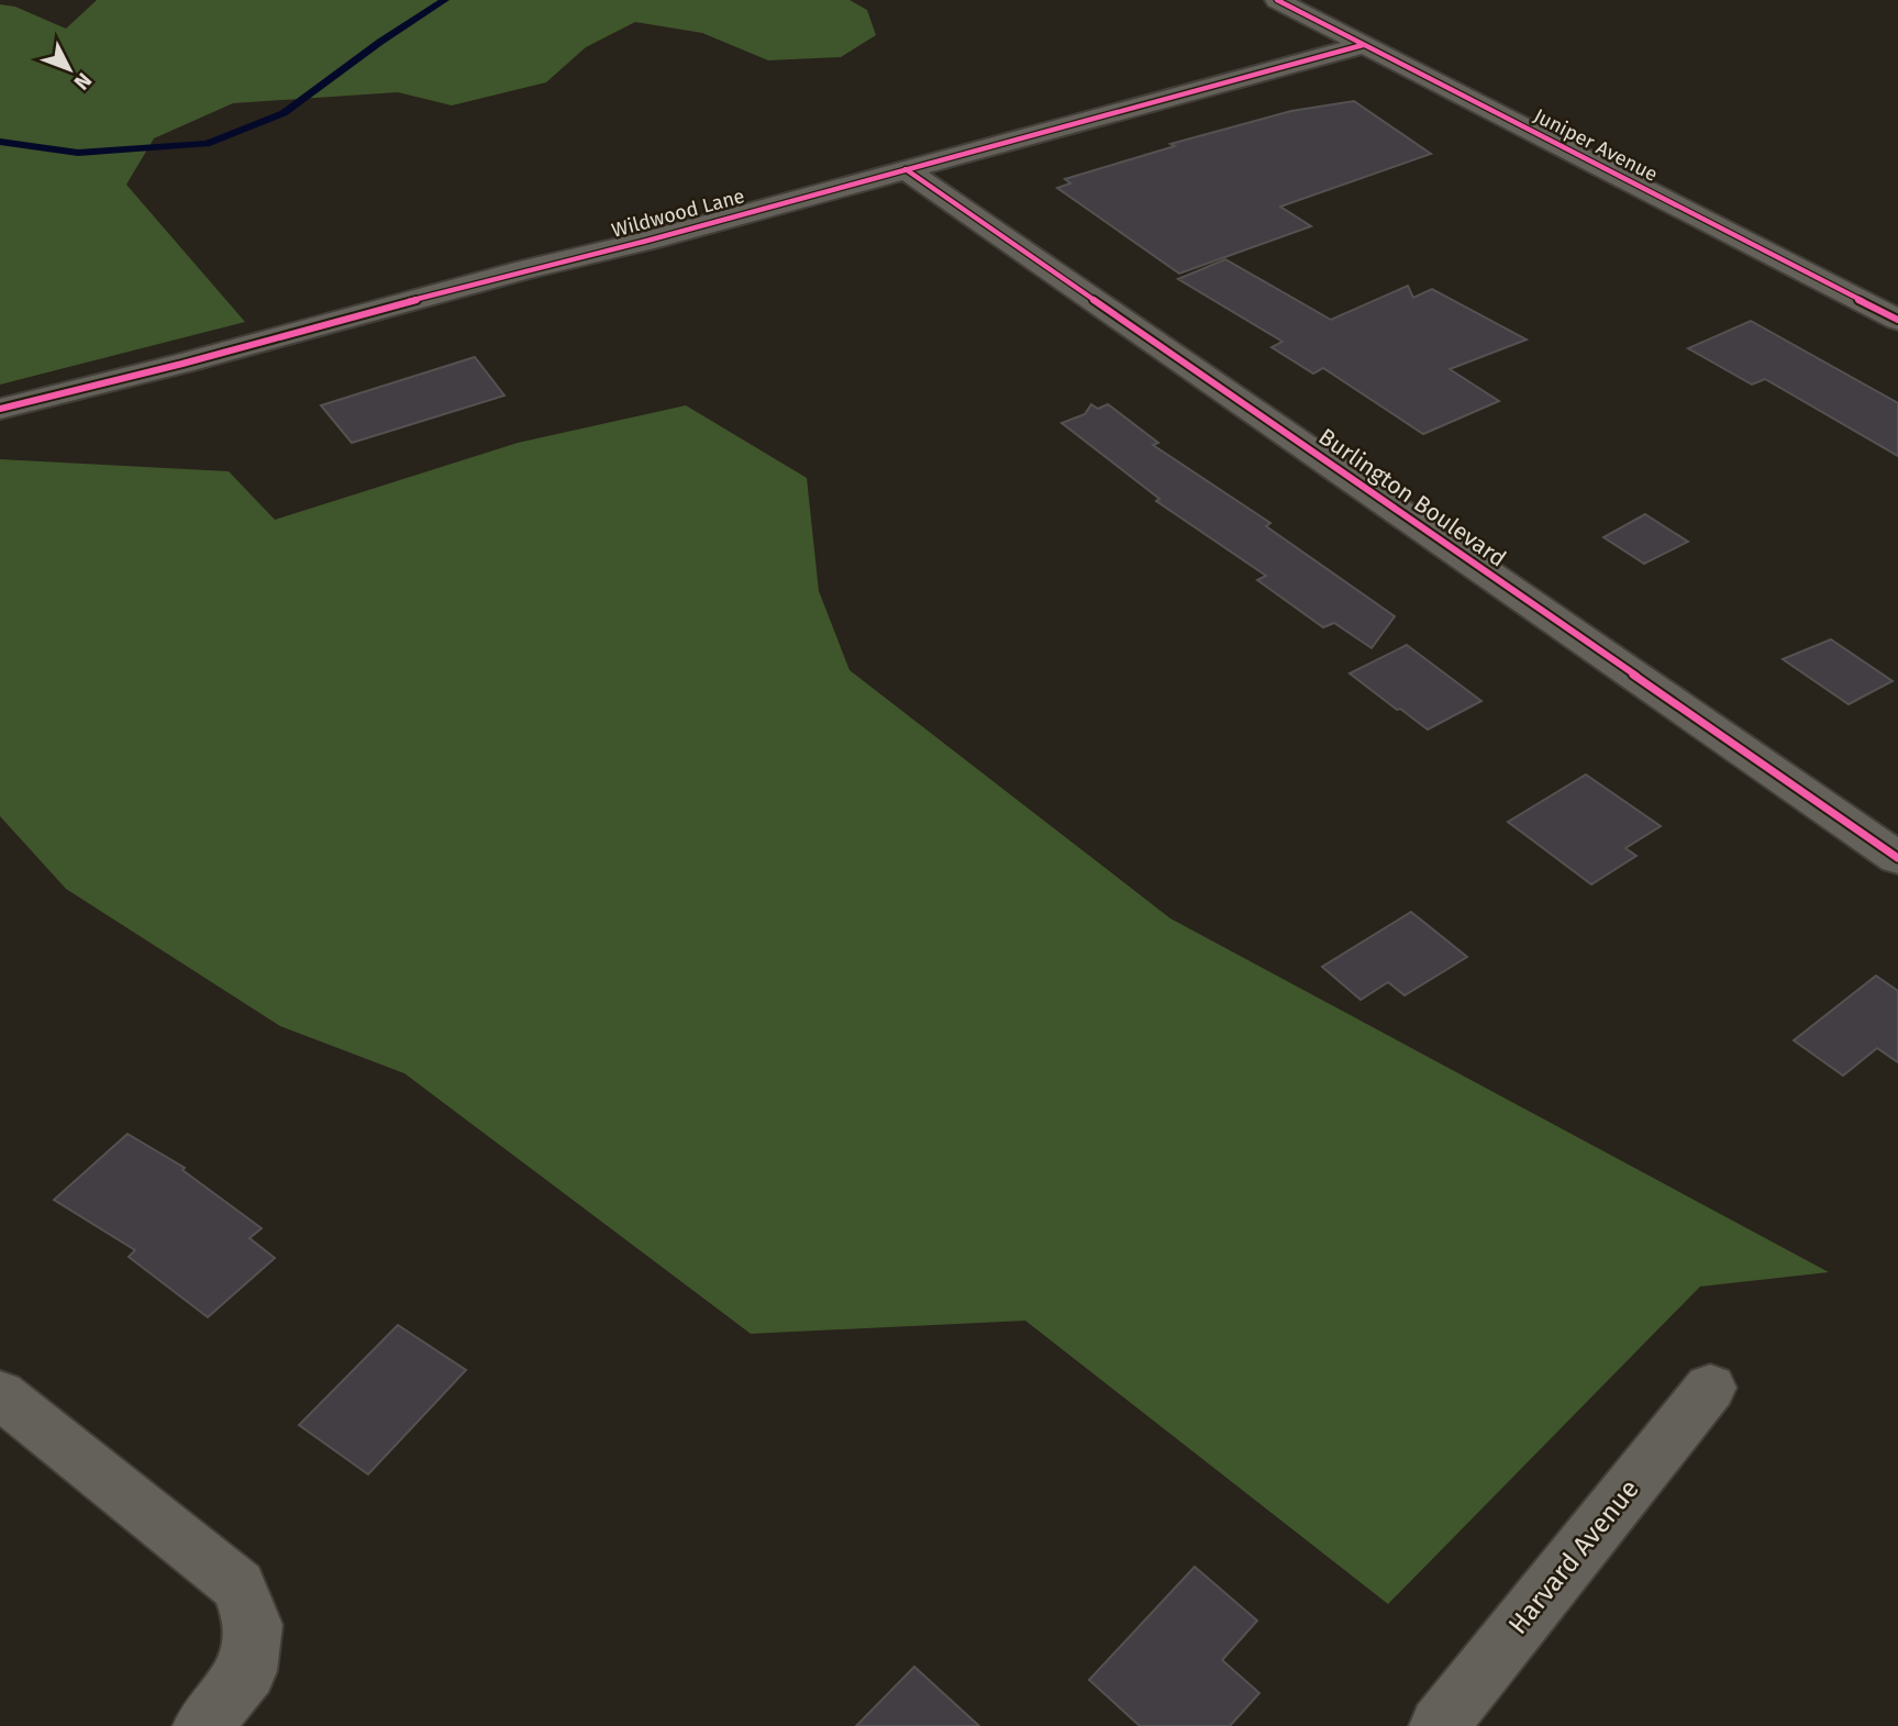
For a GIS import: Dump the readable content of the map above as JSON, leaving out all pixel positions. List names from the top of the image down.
{
  "streets": {
    "street": [
      "Juniper Avenue",
      "Wildwood Lane",
      "Burlington Boulevard",
      "Harvard Avenue"
    ]
  },
  "crossings": [
    ["Juniper Avenue", "Wildwood Lane"],
    ["Wildwood Lane", "Burlington Boulevard"]
  ],
  "north": "bottom right"
}
